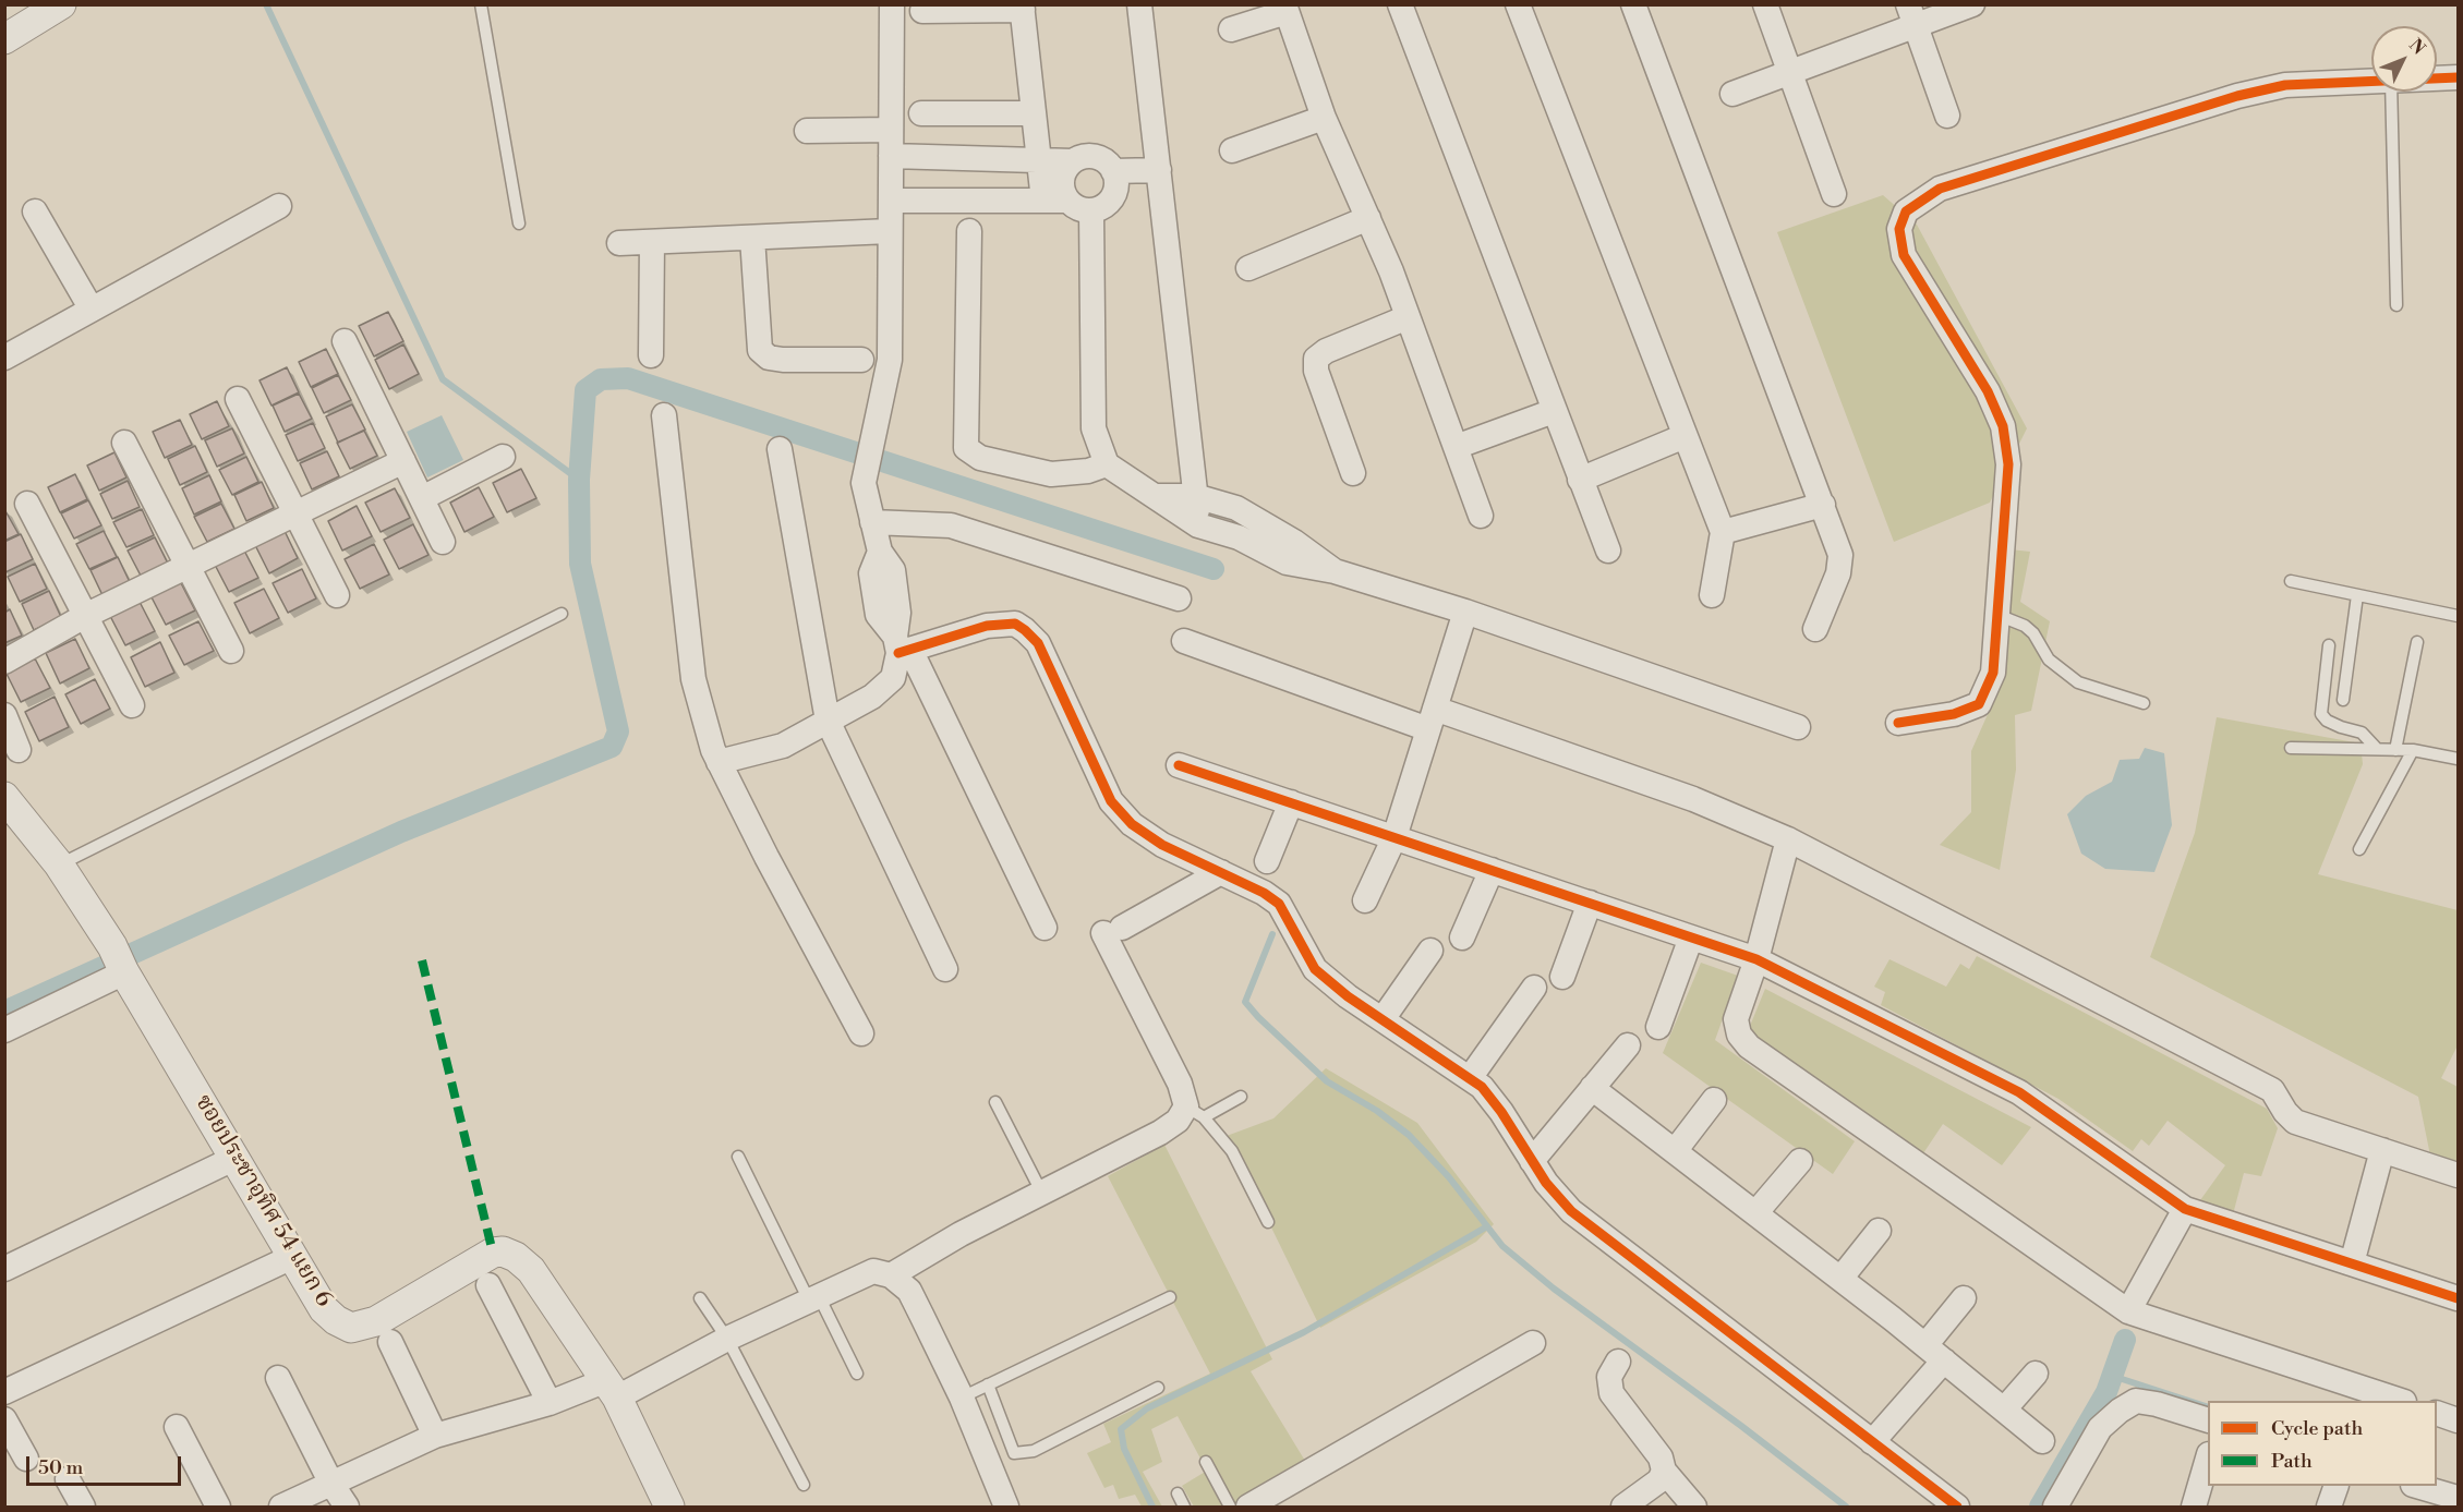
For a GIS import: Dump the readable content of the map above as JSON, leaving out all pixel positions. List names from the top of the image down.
{
  "streets": {
    "street": ["ซอยประชาอุทิศ 54 แยก 6"]
  },
  "legend": ["Cycle path", "Path"],
  "scale_bar": "50 m",
  "north": "top right"
}
